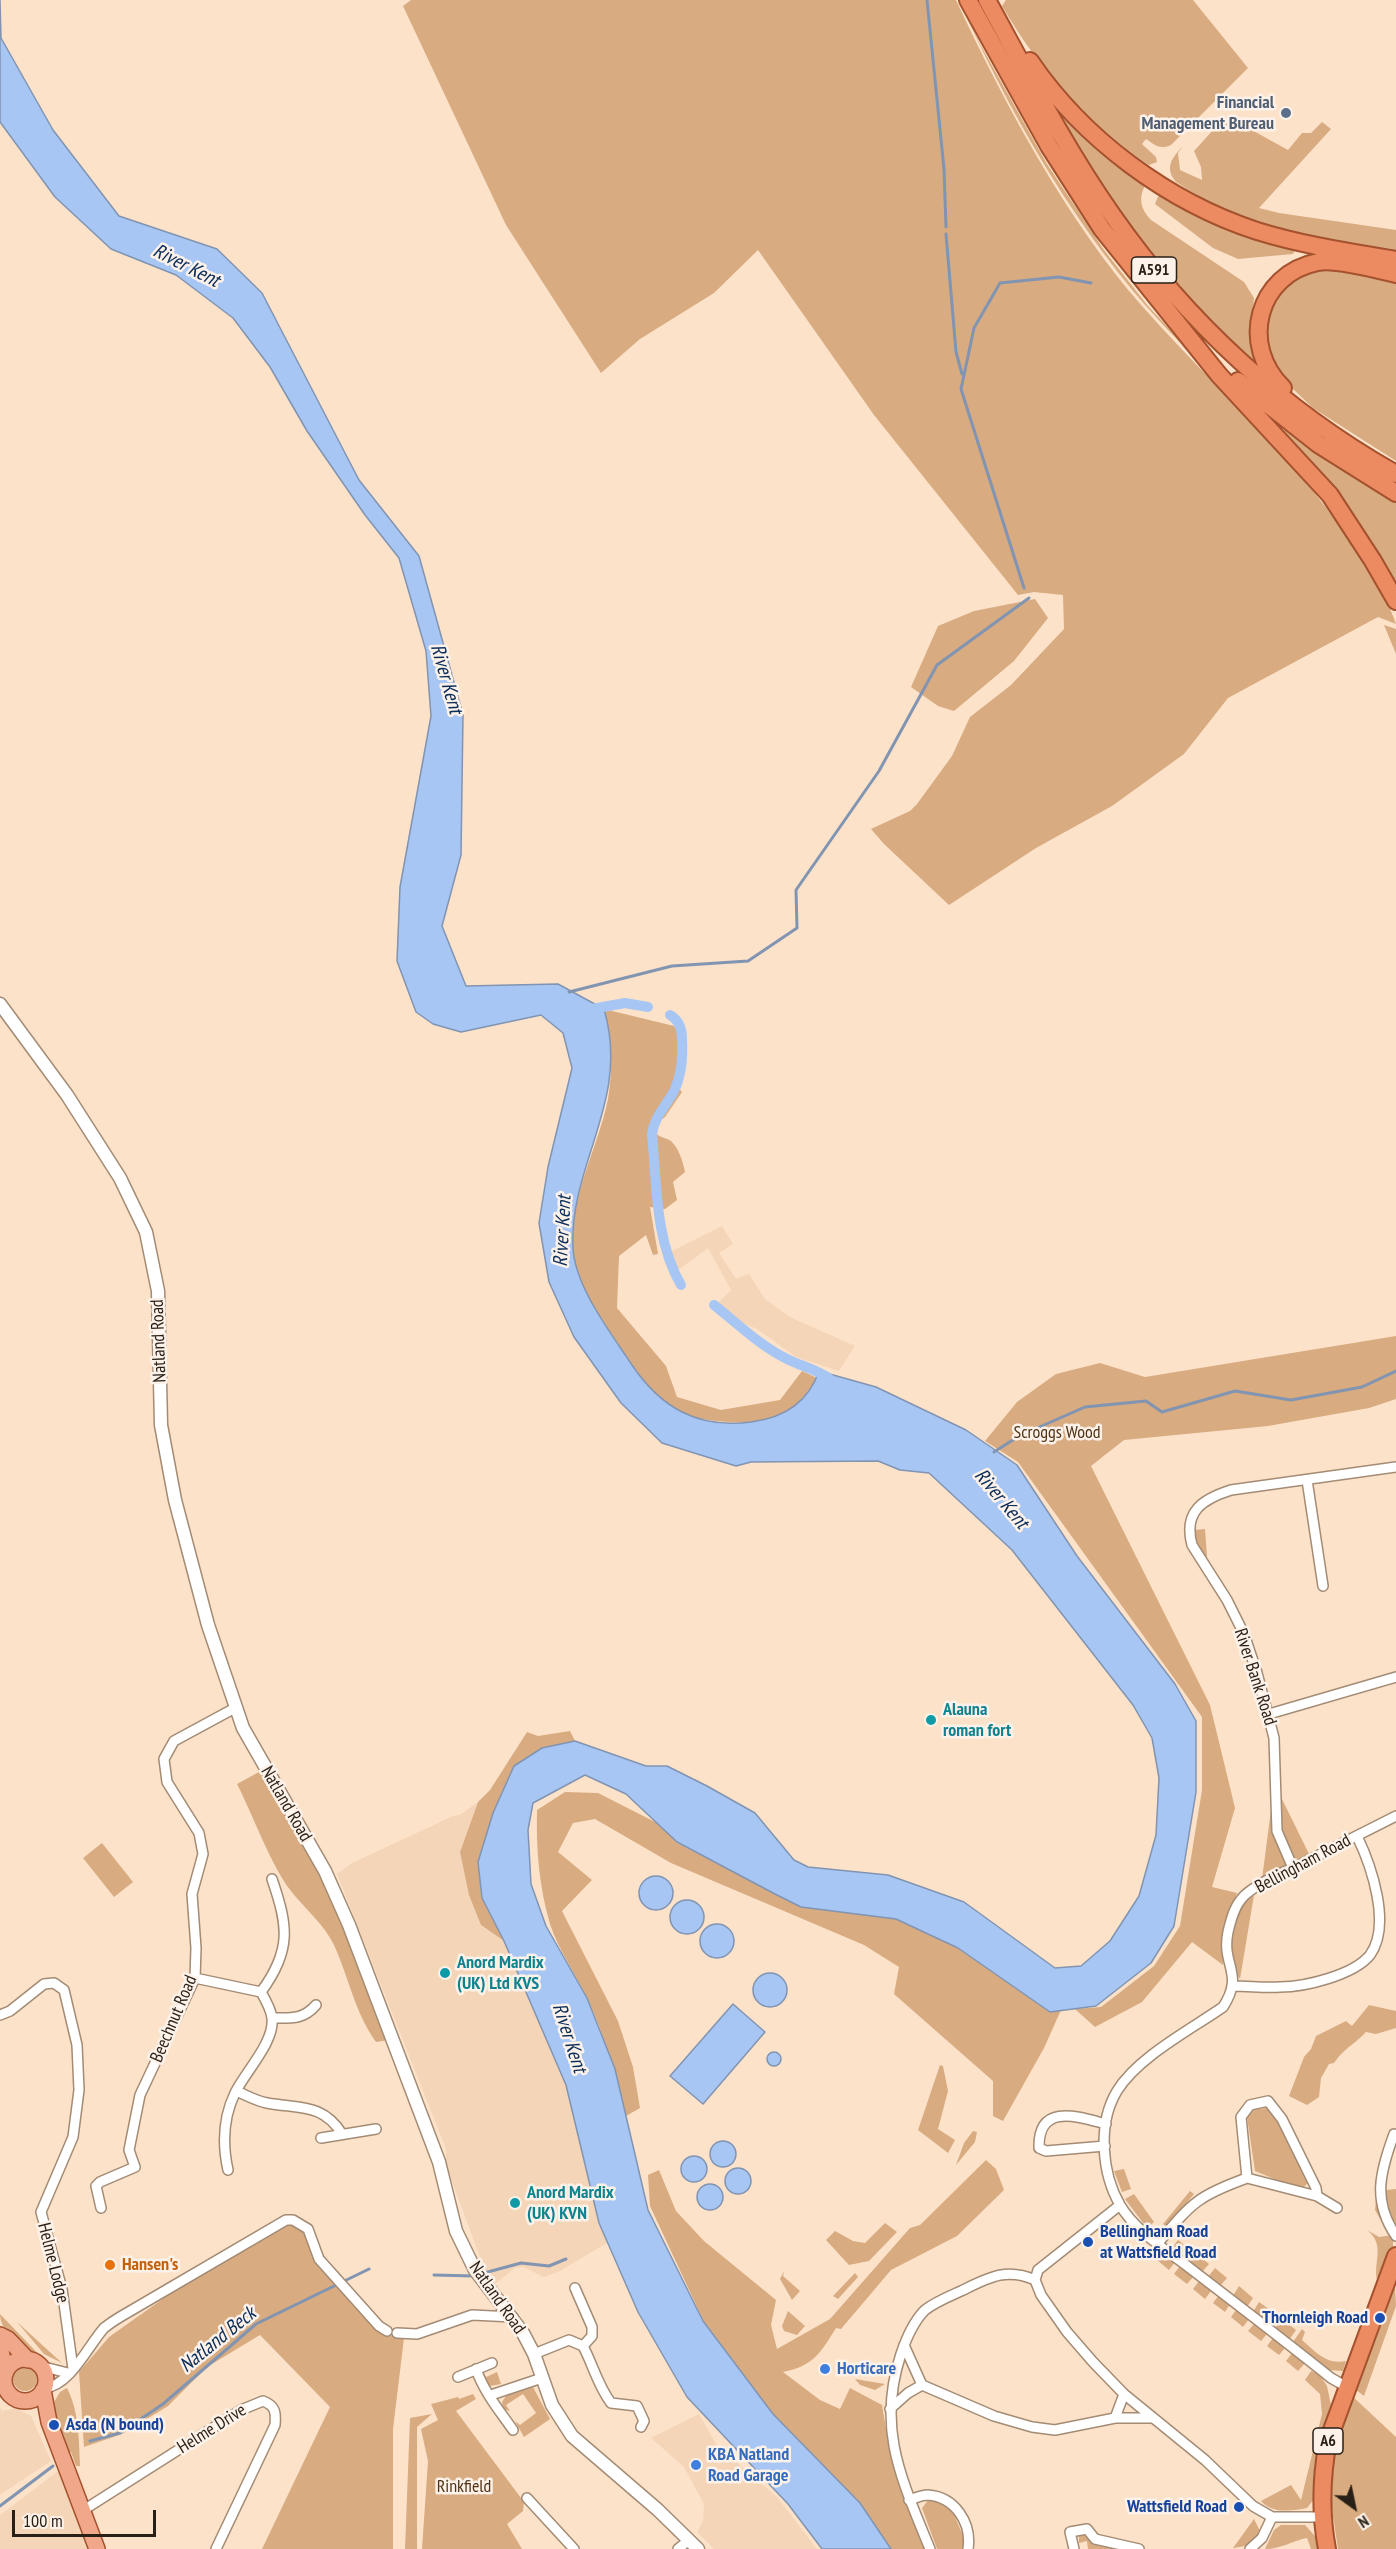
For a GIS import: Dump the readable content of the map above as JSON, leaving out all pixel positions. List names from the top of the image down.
{
  "streets": {
    "highway": ["A591", "A6"],
    "street": [
      "Natland Road",
      "River Bank Road",
      "Bellingham Road",
      "Beechnut Road",
      "Helme Lodge",
      "Helme Drive"
    ]
  },
  "crossings": [
    ["Natland Road", "Beechnut Road"],
    ["River Bank Road", "Bellingham Road"]
  ],
  "water": ["River Kent", "Natland Beck"],
  "parks": ["Scroggs Wood", "Rinkfield"],
  "places": [
    "Financial Management Bureau",
    "Alauna roman fort",
    "Anord Mardix (UK) Ltd KVS",
    "Anord Mardix (UK) KVN",
    "Bellingham Road at Wattsfield Road",
    "Hansen's",
    "Thornleigh Road",
    "Horticare",
    "Asda (N bound)",
    "KBA Natland Road Garage",
    "Wattsfield Road"
  ],
  "scale_bar": "100 m",
  "north": "bottom right"
}
